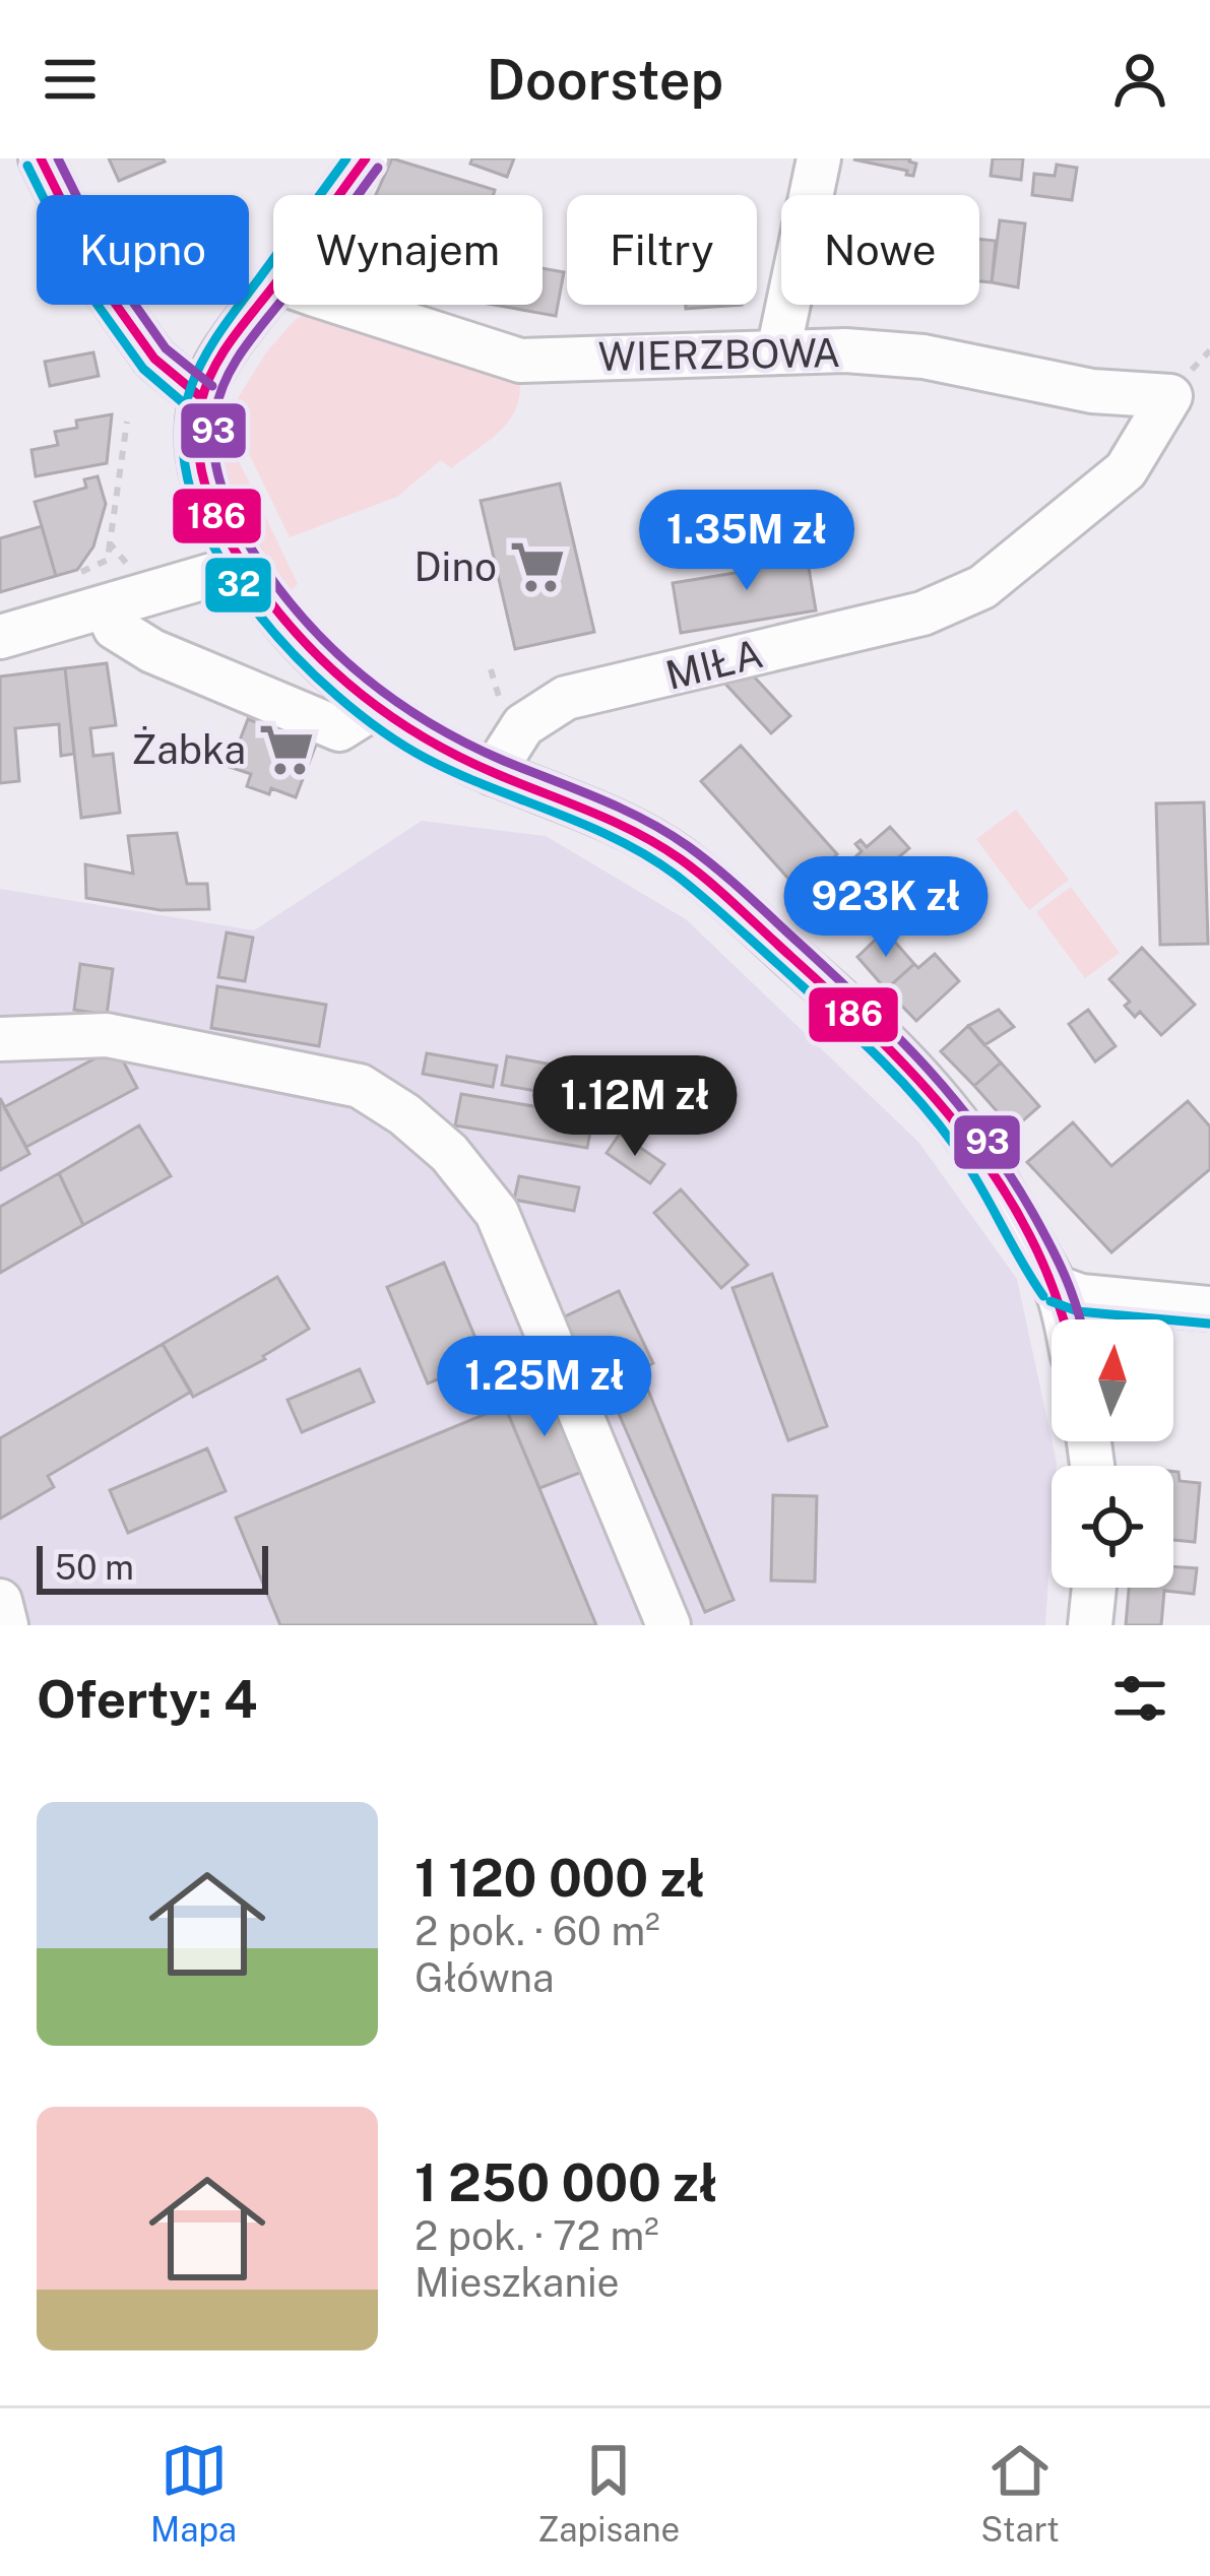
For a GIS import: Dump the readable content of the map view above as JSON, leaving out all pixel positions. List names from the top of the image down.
{
  "streets": {
    "street": ["WIERZBOWA", "MIŁA"]
  },
  "crossings": [
    ["WIERZBOWA", "MIŁA"]
  ],
  "places": {
    "supermarket": ["Dino", "Żabka"]
  },
  "lines": ["transit line 186", "transit line 32", "transit line 93"],
  "scale_bar": "50 m",
  "north": "top",
  "page": {
    "header": "Doorstep",
    "chip": [
      "Kupno",
      "Wynajem",
      "Filtry",
      "Nowe"
    ],
    "price": [
      "1.35M zł",
      "923K zł",
      "1.12M zł",
      "1.25M zł"
    ],
    "scale": "50 m",
    "heading": "Oferty: 4",
    "list": [
      {
        "name": "1 120 000 zł",
        "note": "2 pok. · 60 m² · Główna"
      },
      {
        "name": "1 250 000 zł",
        "note": "2 pok. · 72 m² · Mieszkanie"
      }
    ],
    "tabs": ["Mapa", "Zapisane", "Start"]
  }
}
